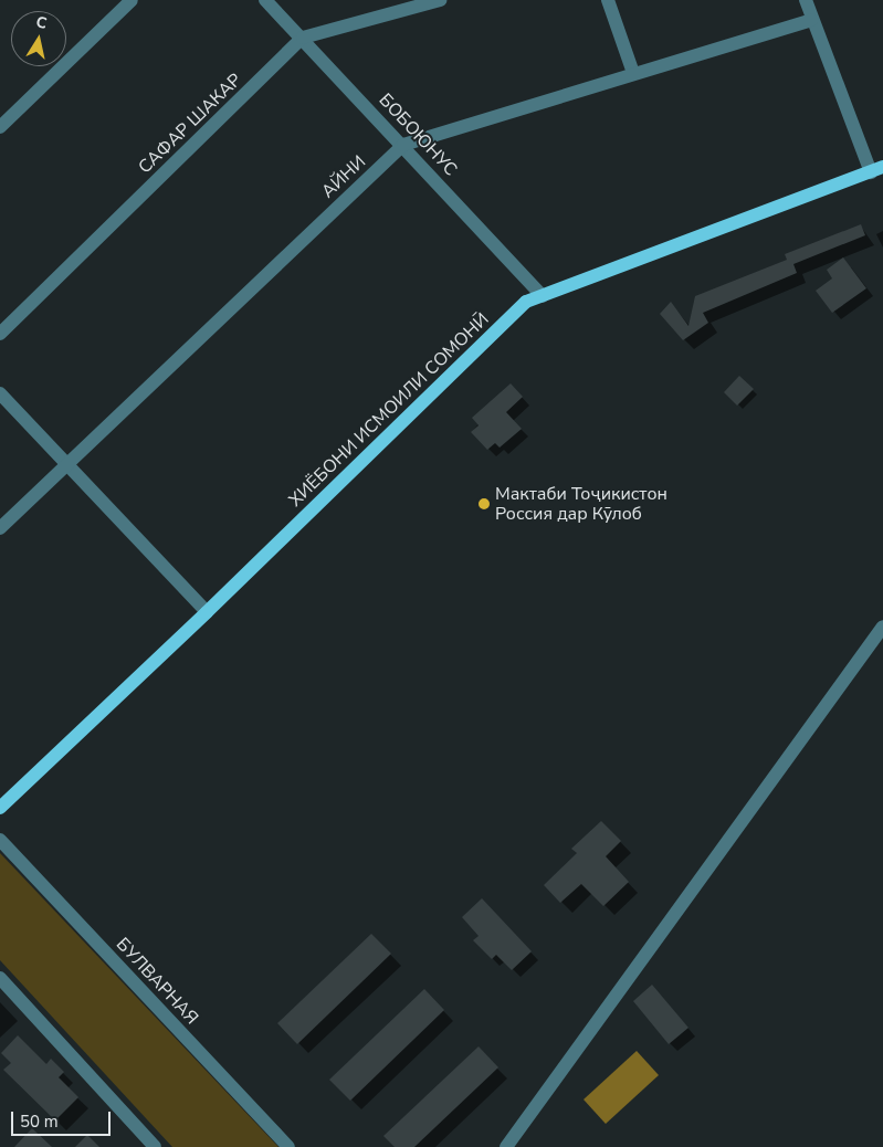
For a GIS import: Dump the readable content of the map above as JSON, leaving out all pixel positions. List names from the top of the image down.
{
  "streets": {
    "main road": ["ХИЁБОНИ ИСМОИЛИ СОМОНӢ"],
    "street": [
      "САФАР ШАКАР",
      "БОБОЮНУС",
      "АЙНИ",
      "БУЛВАРНАЯ"
    ]
  },
  "crossings": [
    ["САФАР ШАКАР", "БОБОЮНУС"],
    ["БОБОЮНУС", "АЙНИ"],
    ["БОБОЮНУС", "ХИЁБОНИ ИСМОИЛИ СОМОНӢ"]
  ],
  "places": ["Мактаби Тоҷикистон Россия дар Кӯлоб"],
  "scale_bar": "50 m",
  "north": "top"
}
